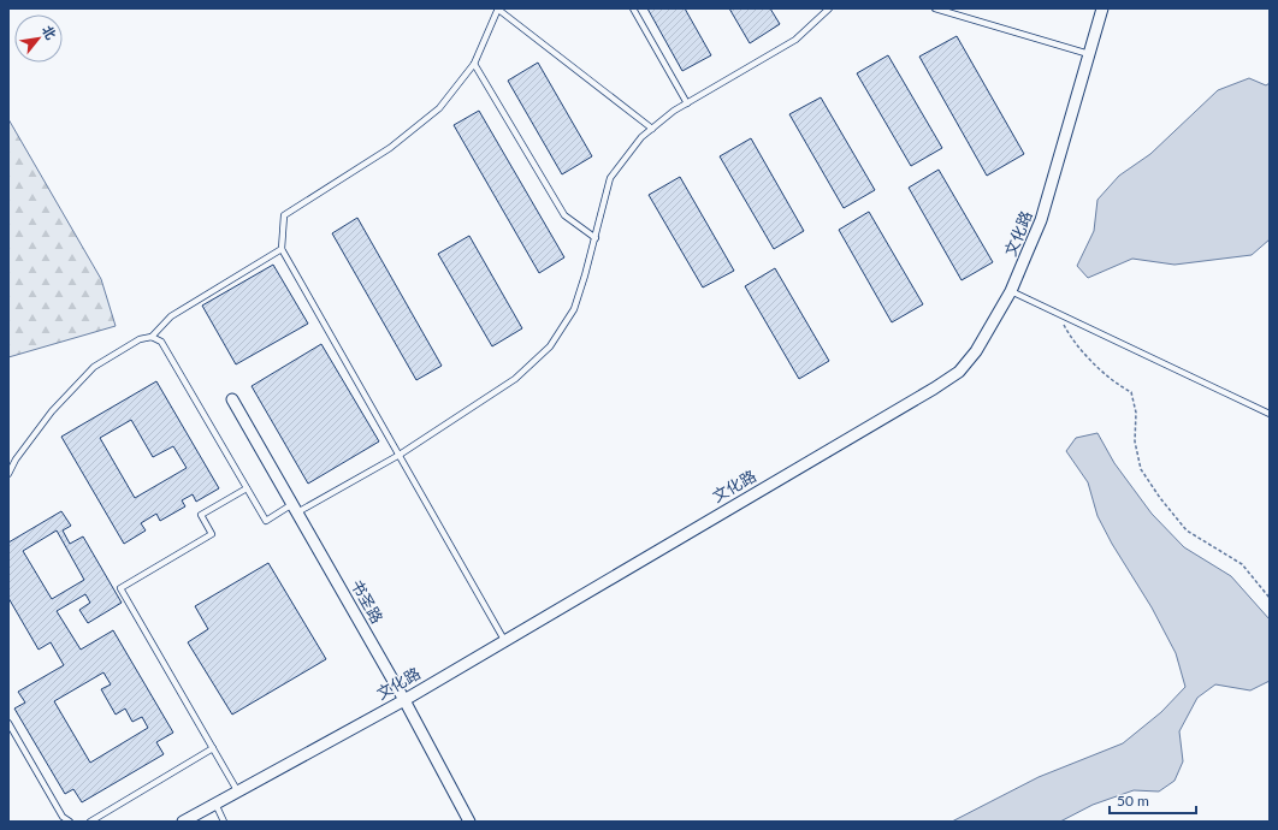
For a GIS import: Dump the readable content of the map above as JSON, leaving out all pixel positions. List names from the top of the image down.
{
  "streets": {
    "street": ["文化路", "书圣路"]
  },
  "crossings": [
    ["文化路", "书圣路"]
  ],
  "scale_bar": "50 m",
  "north": "top right"
}
